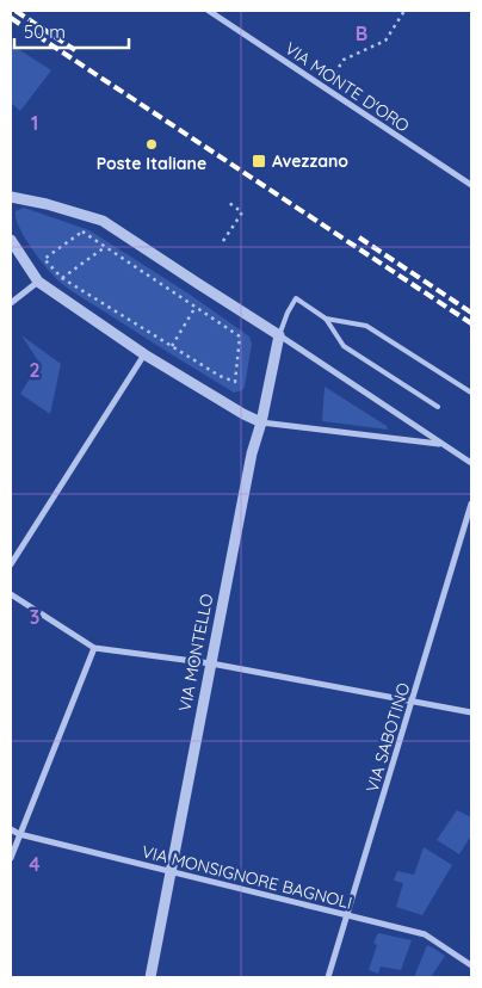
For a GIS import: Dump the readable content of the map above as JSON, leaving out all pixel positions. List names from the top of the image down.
{
  "streets": {
    "street": [
      "VIA MONTE D'ORO",
      "VIA MONTELLO",
      "VIA SABOTINO",
      "VIA MONSIGNORE BAGNOLI"
    ]
  },
  "crossings": [
    ["VIA MONTELLO", "VIA MONSIGNORE BAGNOLI"],
    ["VIA SABOTINO", "VIA MONSIGNORE BAGNOLI"]
  ],
  "places": {
    "other": ["Poste Italiane"],
    "transit": ["Avezzano"]
  },
  "scale_bar": "50 m",
  "grid": {
    "columns": ["B"],
    "rows": [
      "1",
      "2",
      "3",
      "4"
    ]
  }
}
